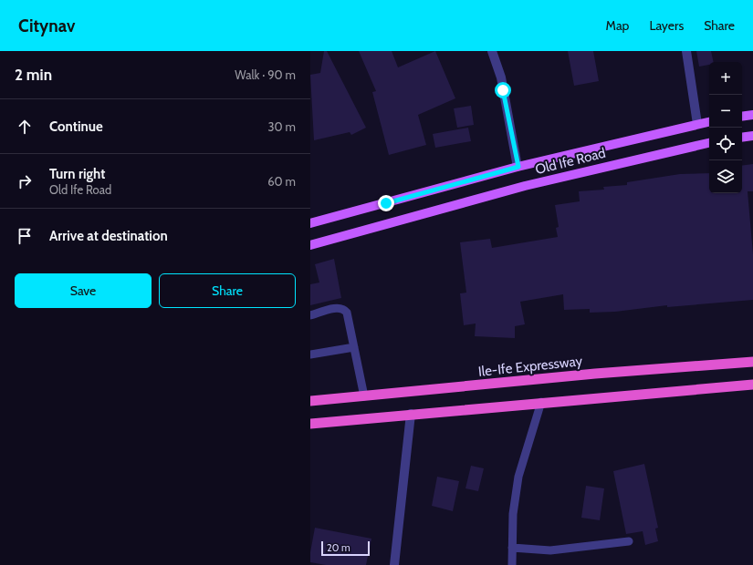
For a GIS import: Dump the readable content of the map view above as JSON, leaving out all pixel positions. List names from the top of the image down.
{
  "streets": {
    "highway": ["Ile-Ife Expressway"],
    "main road": ["Old Ife Road"]
  },
  "scale_bar": "20 m",
  "page": {
    "header": "Citynav",
    "nav": ["Map", "Layers", "Share"],
    "heading": ["2 min", "Walk · 90 m"],
    "map_buttons": ["+", "−"],
    "list": [
      ["Continue", "30 m"],
      ["Turn right", "Old Ife Road", "60 m"],
      "Arrive at destination"
    ],
    "buttons": ["Save", "Share"],
    "scale": "20 m"
  }
}
